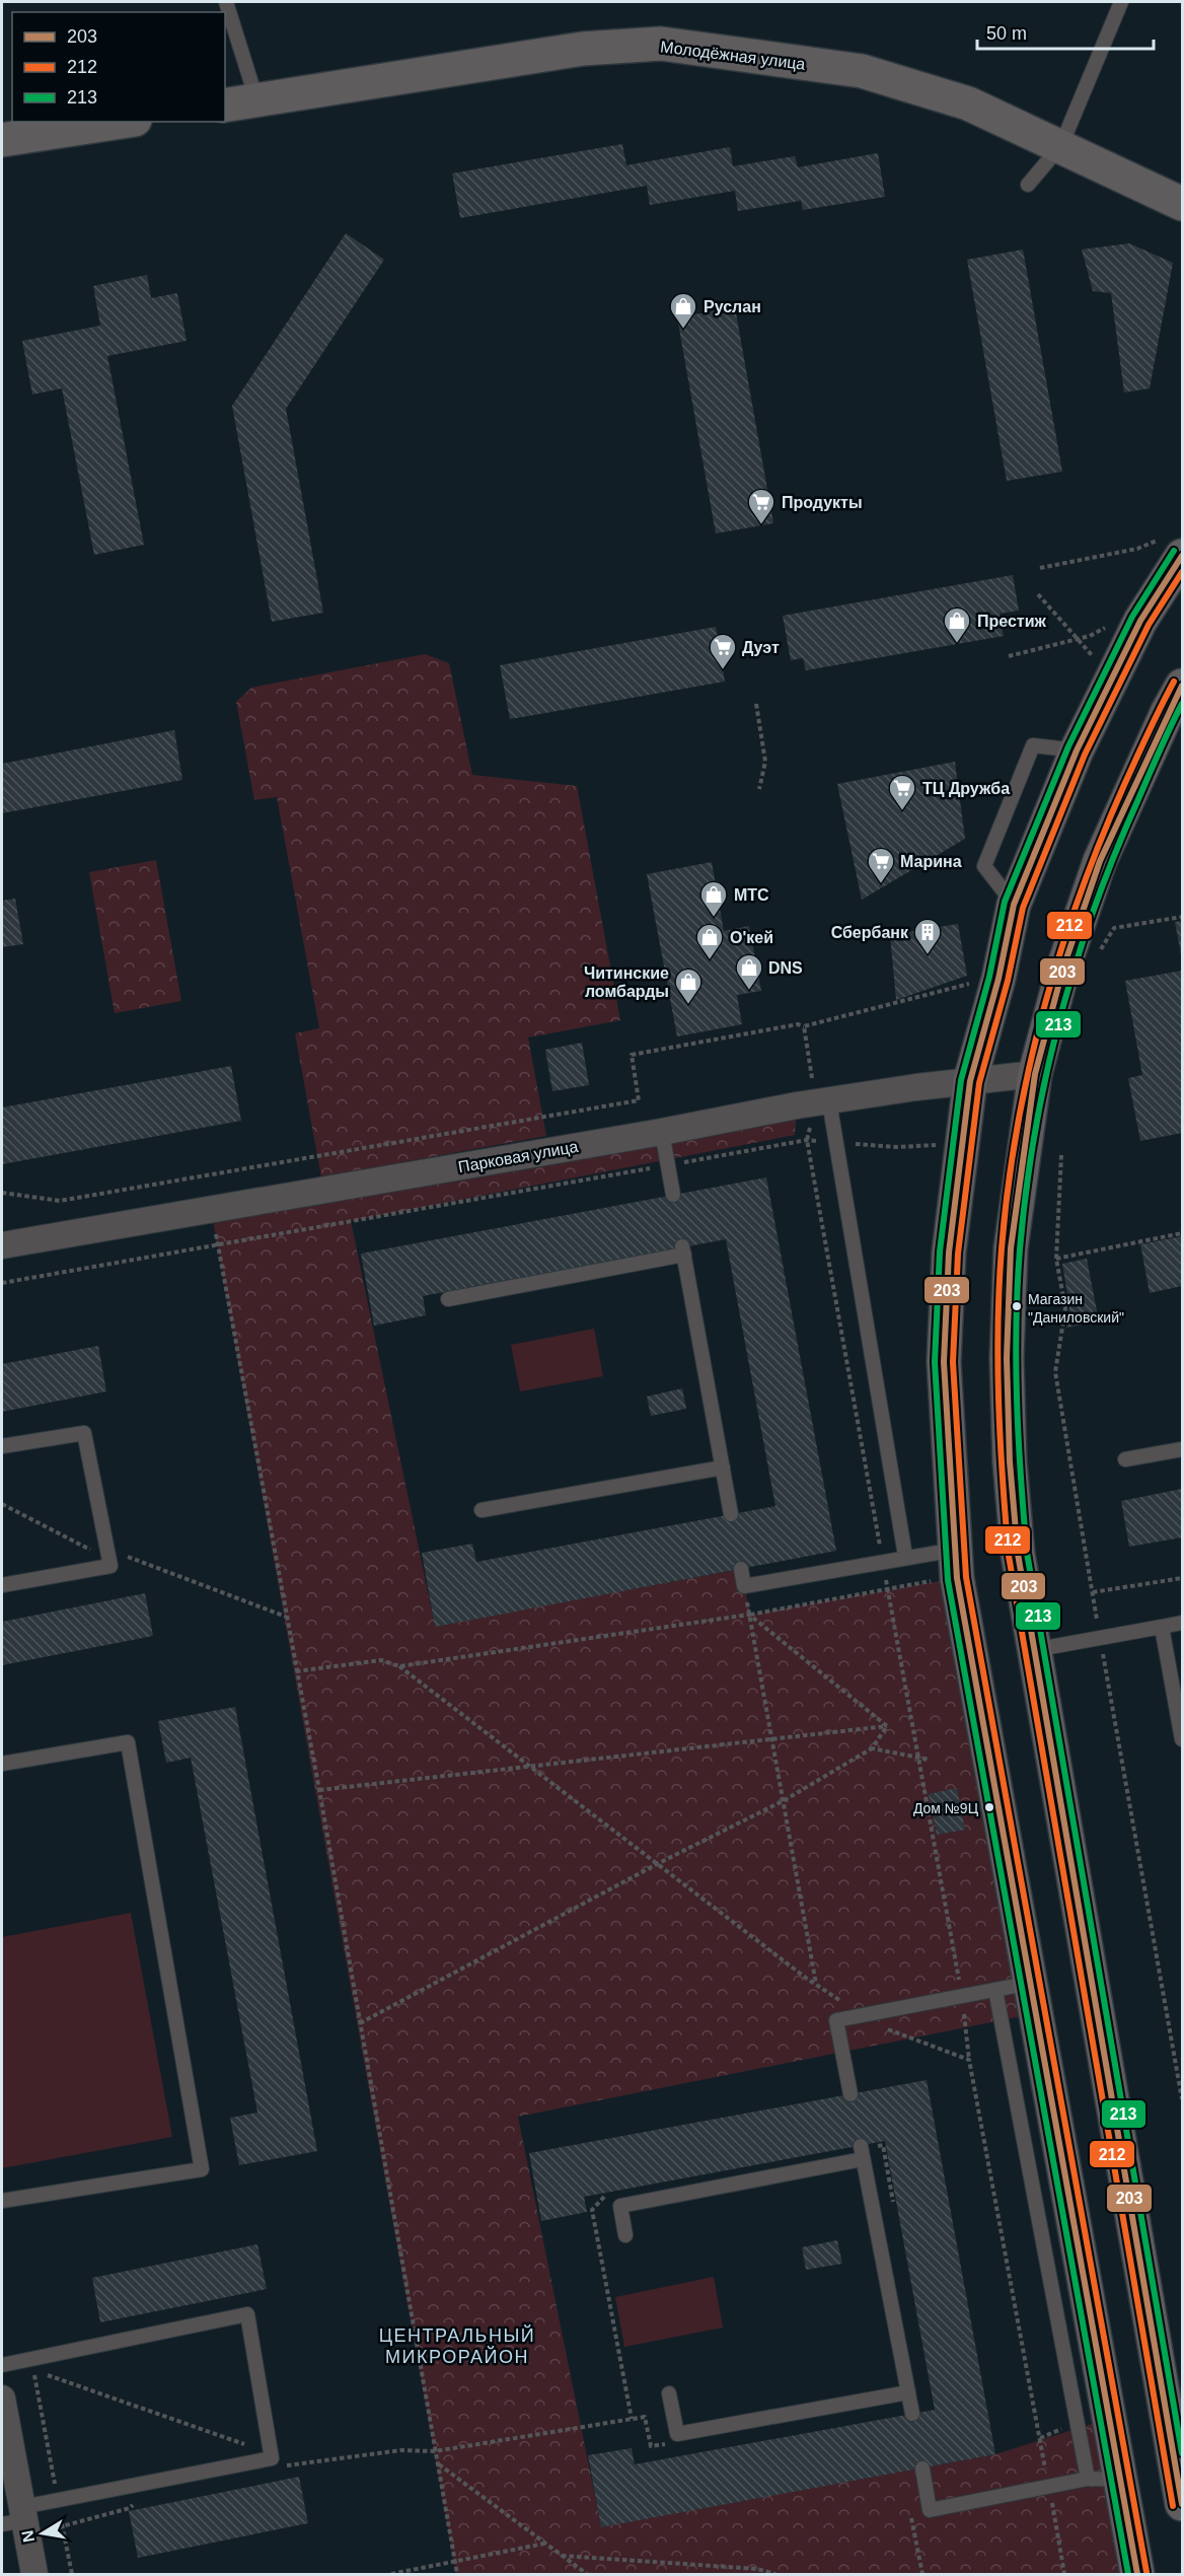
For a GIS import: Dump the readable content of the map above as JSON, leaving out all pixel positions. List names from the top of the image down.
{
  "streets": {
    "main road": ["Молодёжная улица"],
    "street": ["Парковая улица"]
  },
  "districts": ["ЦЕНТРАЛЬНЫЙ МИКРОРАЙОН"],
  "places": {
    "shop": [
      "Руслан",
      "Престиж",
      "МТС",
      "О'кей",
      "DNS",
      "Читинские ломбарды"
    ],
    "supermarket": [
      "Продукты",
      "Дуэт",
      "ТЦ Дружба",
      "Марина"
    ],
    "building": ["Сбербанк"],
    "other": ["Магазин \"Даниловский\"", "Дом №9Ц"]
  },
  "lines": ["transit line 213", "transit line 203", "transit line 212"],
  "legend": ["203", "212", "213"],
  "scale_bar": "50 m",
  "north": "left"
}
